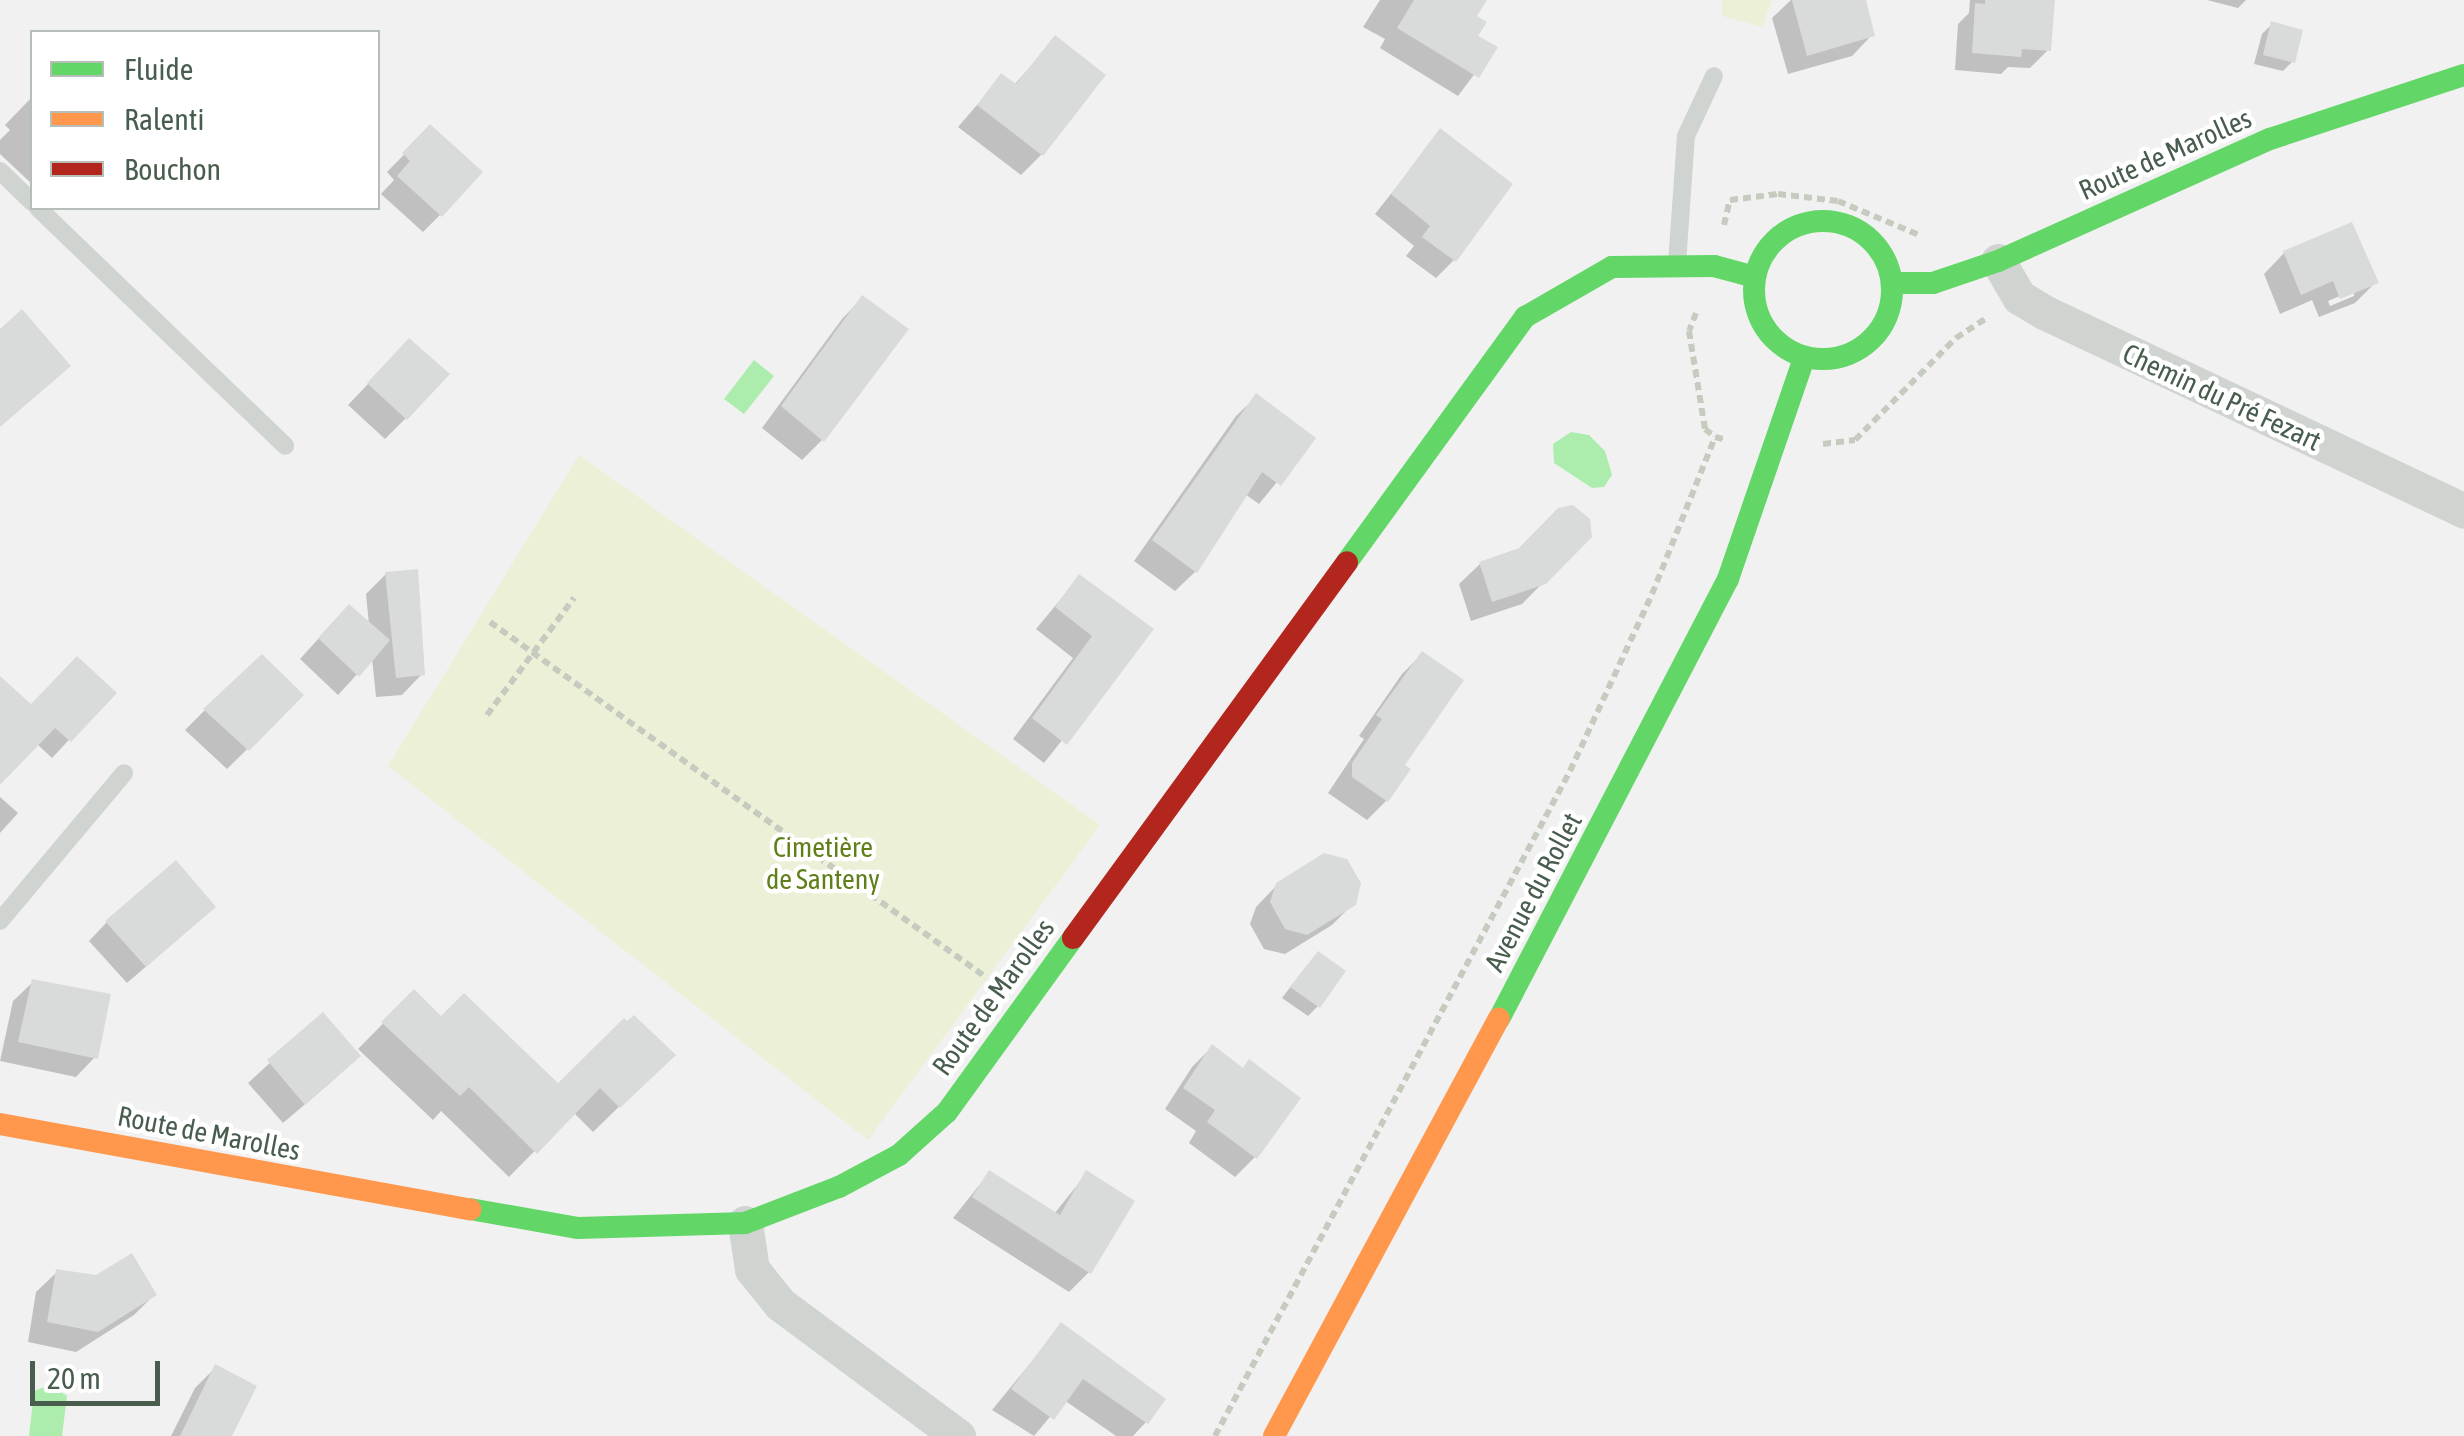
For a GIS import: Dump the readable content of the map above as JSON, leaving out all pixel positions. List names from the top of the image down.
{
  "streets": {
    "street": ["Route de Marolles", "Chemin du Pré Fezart", "Avenue du Rollet"]
  },
  "crossings": [
    ["Route de Marolles", "Chemin du Pré Fezart"],
    ["Route de Marolles", "Avenue du Rollet"]
  ],
  "parks": ["Cimetière de Santeny"],
  "legend": ["Fluide", "Ralenti", "Bouchon"],
  "scale_bar": "20 m"
}
